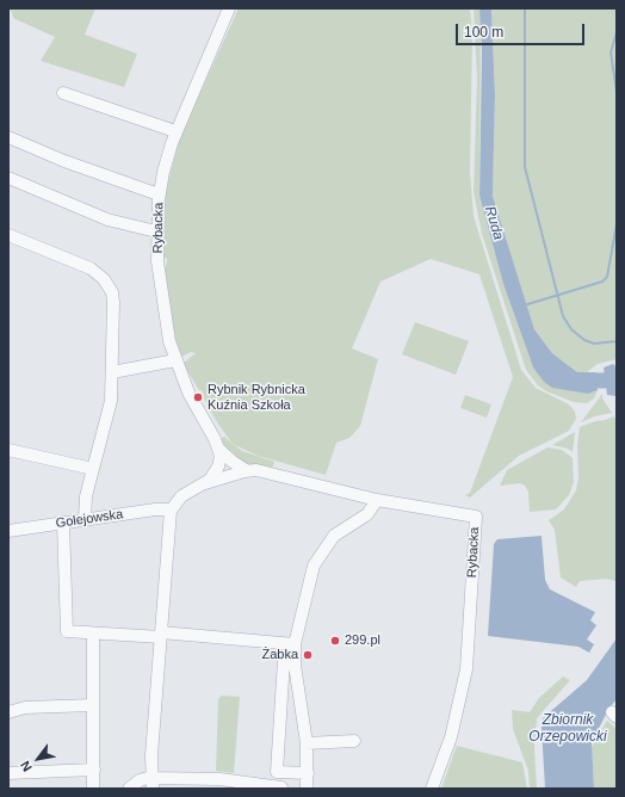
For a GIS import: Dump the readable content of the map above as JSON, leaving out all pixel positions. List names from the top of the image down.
{
  "streets": {
    "street": ["Rybacka", "Golejowska"]
  },
  "crossings": [
    ["Rybacka", "Golejowska"]
  ],
  "water": ["Ruda", "Zbiornik Orzepowicki"],
  "places": ["Rybnik Rybnicka Kuźnia Szkoła", "299.pl", "Żabka"],
  "scale_bar": "100 m",
  "north": "bottom left"
}
